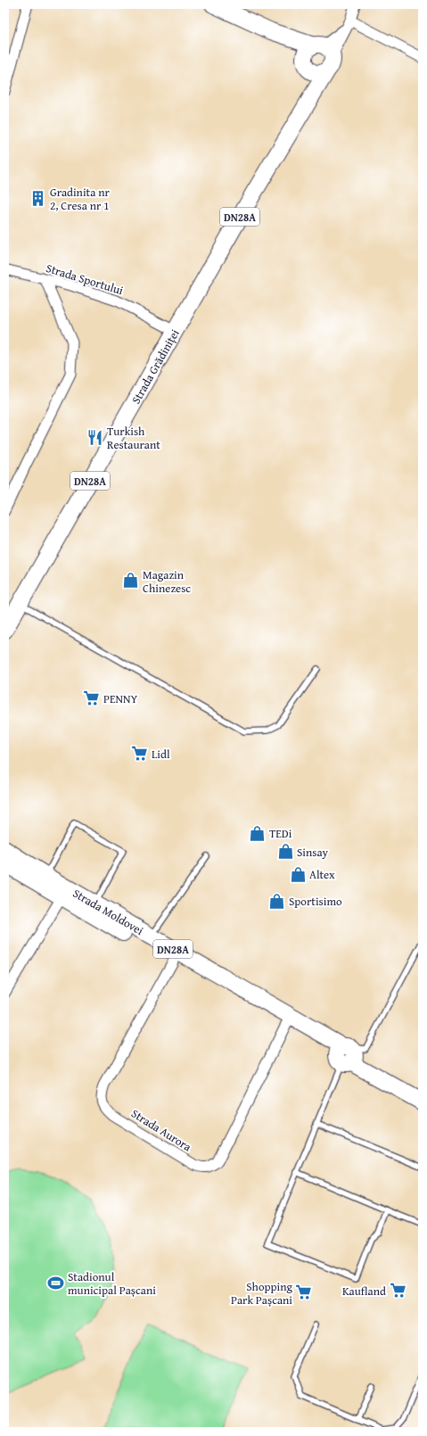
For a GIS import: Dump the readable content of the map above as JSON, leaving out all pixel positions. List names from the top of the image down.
{
  "streets": {
    "main road": ["DN28A", "Strada Grădiniței", "Strada Moldovei"],
    "street": ["Strada Sportului", "Strada Aurora"]
  },
  "crossings": [
    ["Strada Sportului", "Strada Grădiniței"],
    ["Strada Moldovei", "Strada Aurora"]
  ],
  "places": {
    "building": ["Gradinita nr 2, Cresa nr 1"],
    "restaurant": ["Turkish Restaurant"],
    "shop": [
      "Magazin Chinezesc",
      "TEDi",
      "Sinsay",
      "Altex",
      "Sportisimo"
    ],
    "supermarket": [
      "PENNY",
      "Lidl",
      "Kaufland",
      "Shopping Park Pașcani"
    ],
    "sports": ["Stadionul municipal Pașcani"]
  }
}
